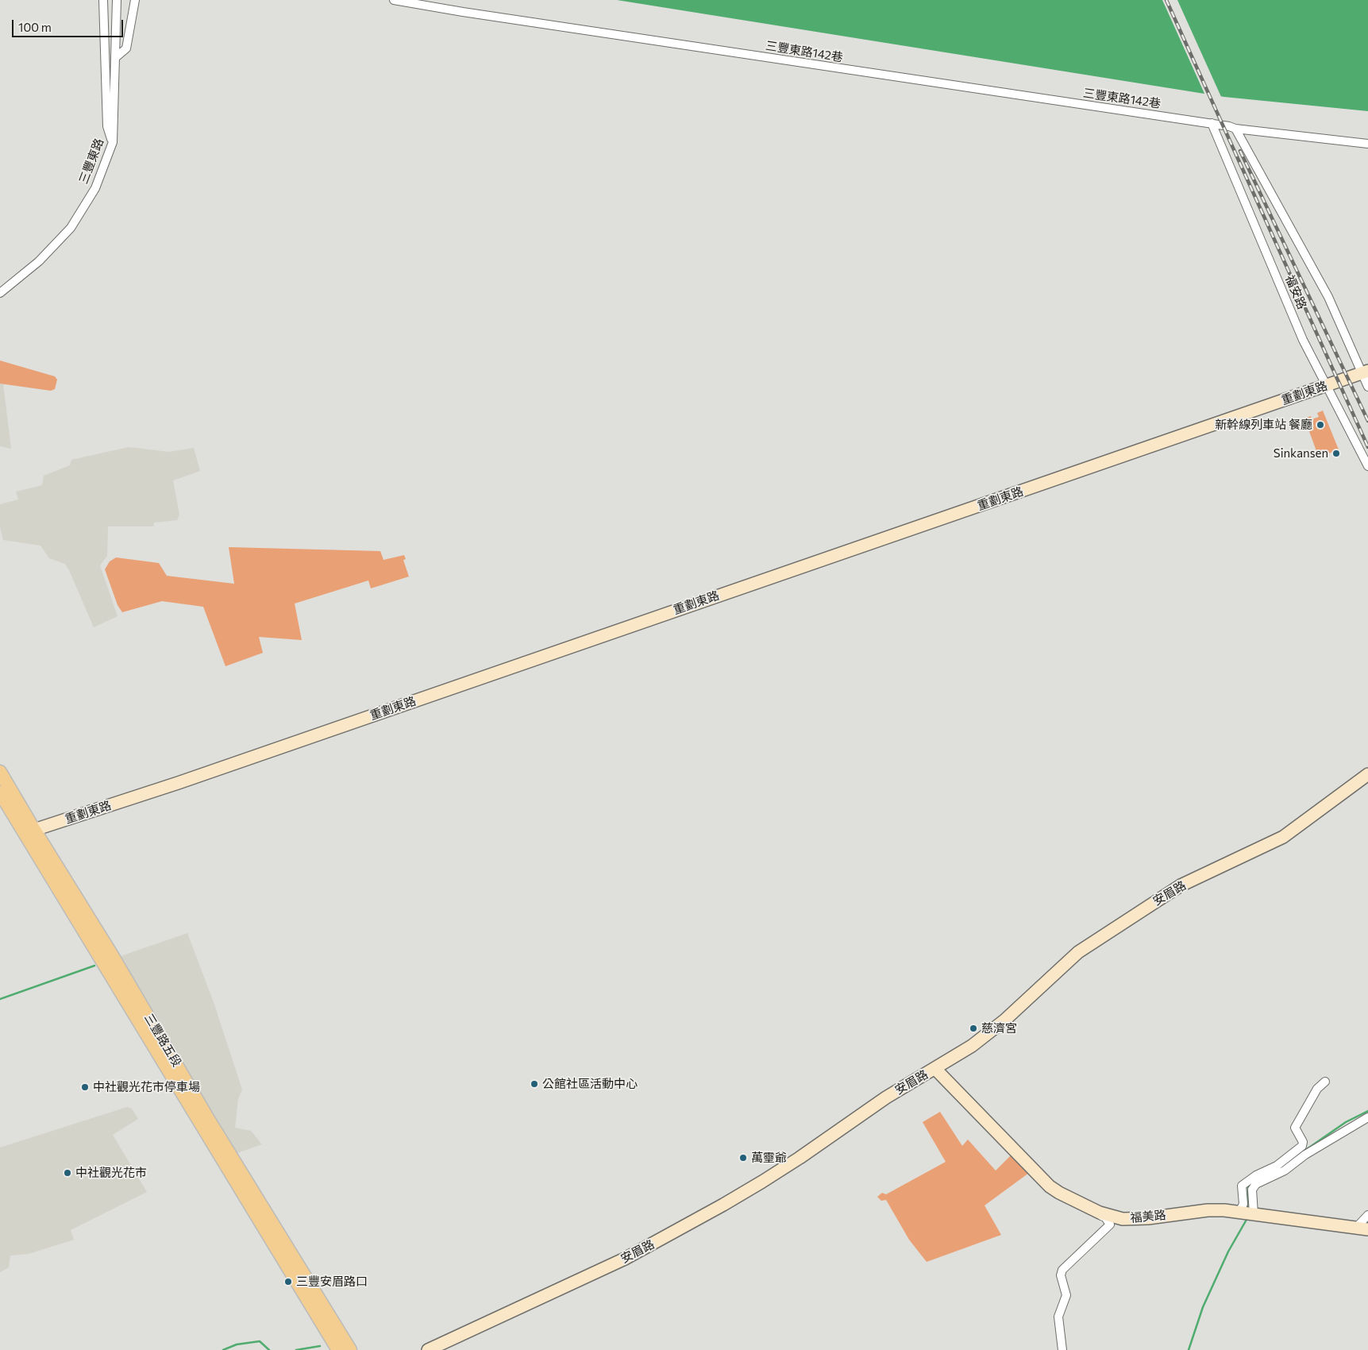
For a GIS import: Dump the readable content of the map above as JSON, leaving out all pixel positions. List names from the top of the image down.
{
  "streets": {
    "main road": ["三豐路五段"],
    "street": [
      "三豐東路142巷",
      "三豐東路",
      "福安路",
      "重劃東路",
      "安眉路",
      "福美路"
    ]
  },
  "crossings": [
    ["三豐東路142巷", "福安路"],
    ["福安路", "重劃東路"],
    ["重劃東路", "三豐路五段"],
    ["安眉路", "福美路"]
  ],
  "places": [
    "新幹線列車站 餐廳",
    "Sinkansen",
    "慈濟宮",
    "公館社區活動中心",
    "中社觀光花市停車場",
    "萬𤫊爺",
    "中社觀光花市",
    "三豐安眉路口"
  ],
  "scale_bar": "100 m"
}
